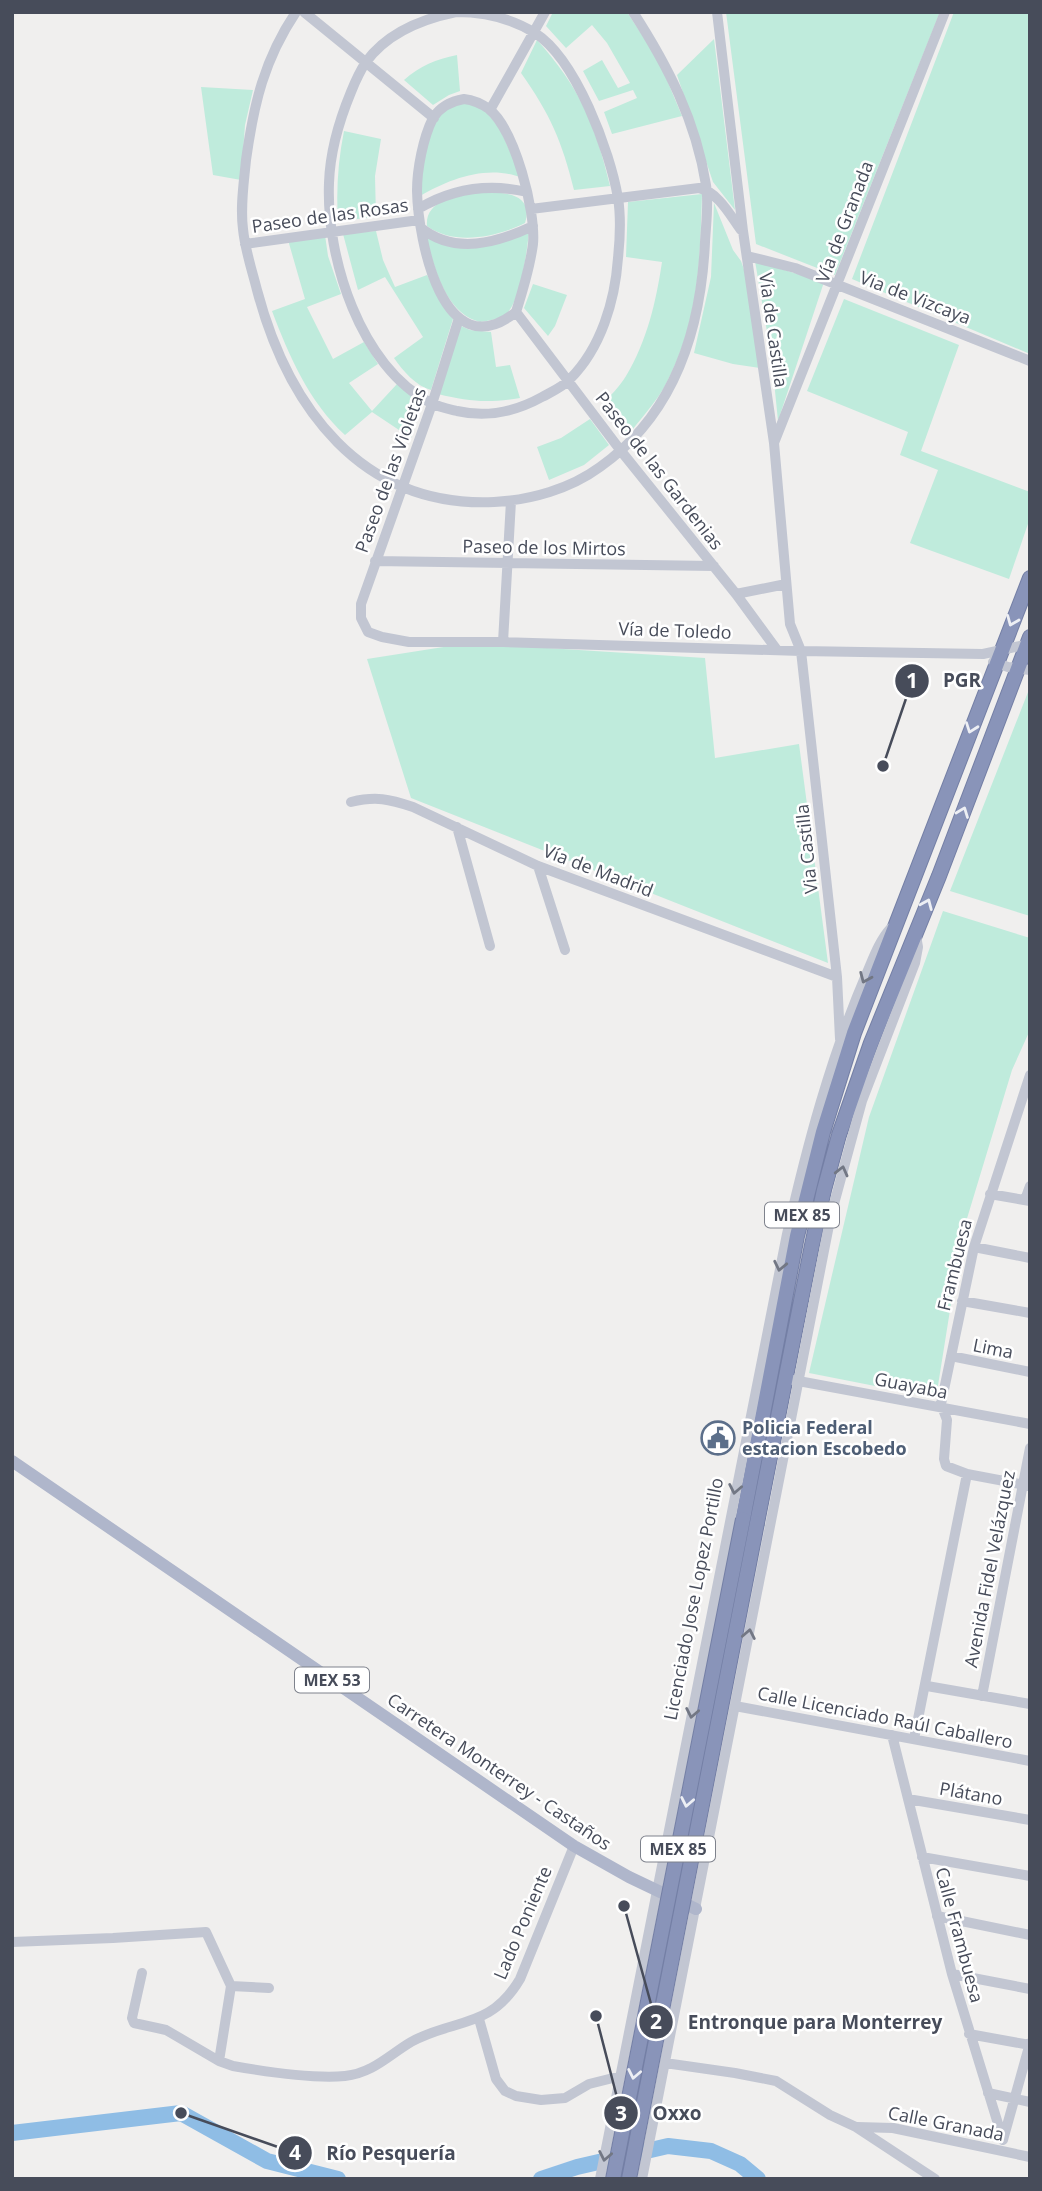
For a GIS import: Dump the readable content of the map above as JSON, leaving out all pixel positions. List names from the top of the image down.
{
  "streets": {
    "highway": ["MEX 85", "Licenciado Jose Lopez Portillo"],
    "main road": ["MEX 53", "Carretera Monterrey - Castaños"],
    "street": [
      "Paseo de las Rosas",
      "Vía de Granada",
      "Via de Vizcaya",
      "Vía de Castilla",
      "Paseo de las Violetas",
      "Paseo de las Gardenias",
      "Paseo de los Mirtos",
      "Vía de Toledo",
      "Via Castilla",
      "Vía de Madrid",
      "Frambuesa",
      "Lima",
      "Guayaba",
      "Avenida Fidel Velázquez",
      "Calle Licenciado Raúl Caballero",
      "Plátano",
      "Lado Poniente",
      "Calle Frambuesa",
      "Calle Granada"
    ]
  },
  "crossings": [
    ["Vía de Granada", "Via de Vizcaya"],
    ["Vía de Granada", "Vía de Castilla"],
    ["Via de Vizcaya", "Vía de Castilla"],
    ["Vía de Castilla", "Vía de Toledo"],
    ["Vía de Castilla", "Via Castilla"],
    ["Paseo de las Violetas", "Paseo de los Mirtos"],
    ["Paseo de las Violetas", "Vía de Toledo"],
    ["Paseo de las Gardenias", "Paseo de los Mirtos"],
    ["Paseo de las Gardenias", "Vía de Toledo"],
    ["Vía de Toledo", "Via Castilla"],
    ["Vía de Toledo", "Licenciado Jose Lopez Portillo"],
    ["Via Castilla", "Vía de Madrid"],
    ["Via Castilla", "Licenciado Jose Lopez Portillo"],
    ["Frambuesa", "Lima"],
    ["Frambuesa", "Guayaba"],
    ["Guayaba", "Licenciado Jose Lopez Portillo"],
    ["Licenciado Jose Lopez Portillo", "Calle Licenciado Raúl Caballero"],
    ["Licenciado Jose Lopez Portillo", "Carretera Monterrey - Castaños"],
    ["Calle Licenciado Raúl Caballero", "Calle Frambuesa"],
    ["Carretera Monterrey - Castaños", "Lado Poniente"],
    ["Plátano", "Calle Frambuesa"],
    ["Calle Frambuesa", "Calle Granada"]
  ],
  "places": {
    "other": [
      "PGR",
      "Entronque para Monterrey",
      "Oxxo",
      "Río Pesquería"
    ],
    "public building": ["Policia Federal estacion Escobedo"]
  }
}
